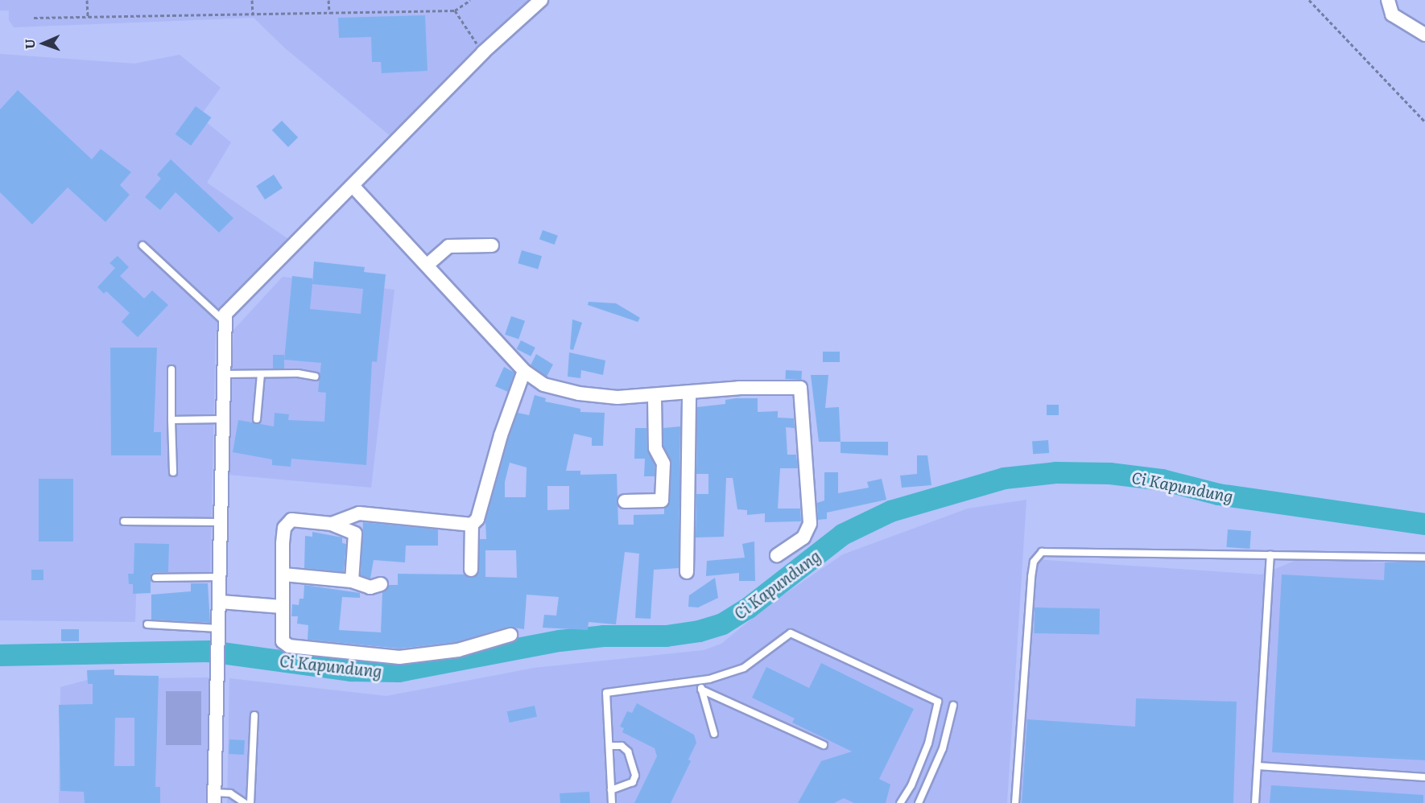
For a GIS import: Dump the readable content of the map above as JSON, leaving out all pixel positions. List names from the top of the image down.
{
  "water": ["Ci Kapundung"],
  "north": "left"
}
